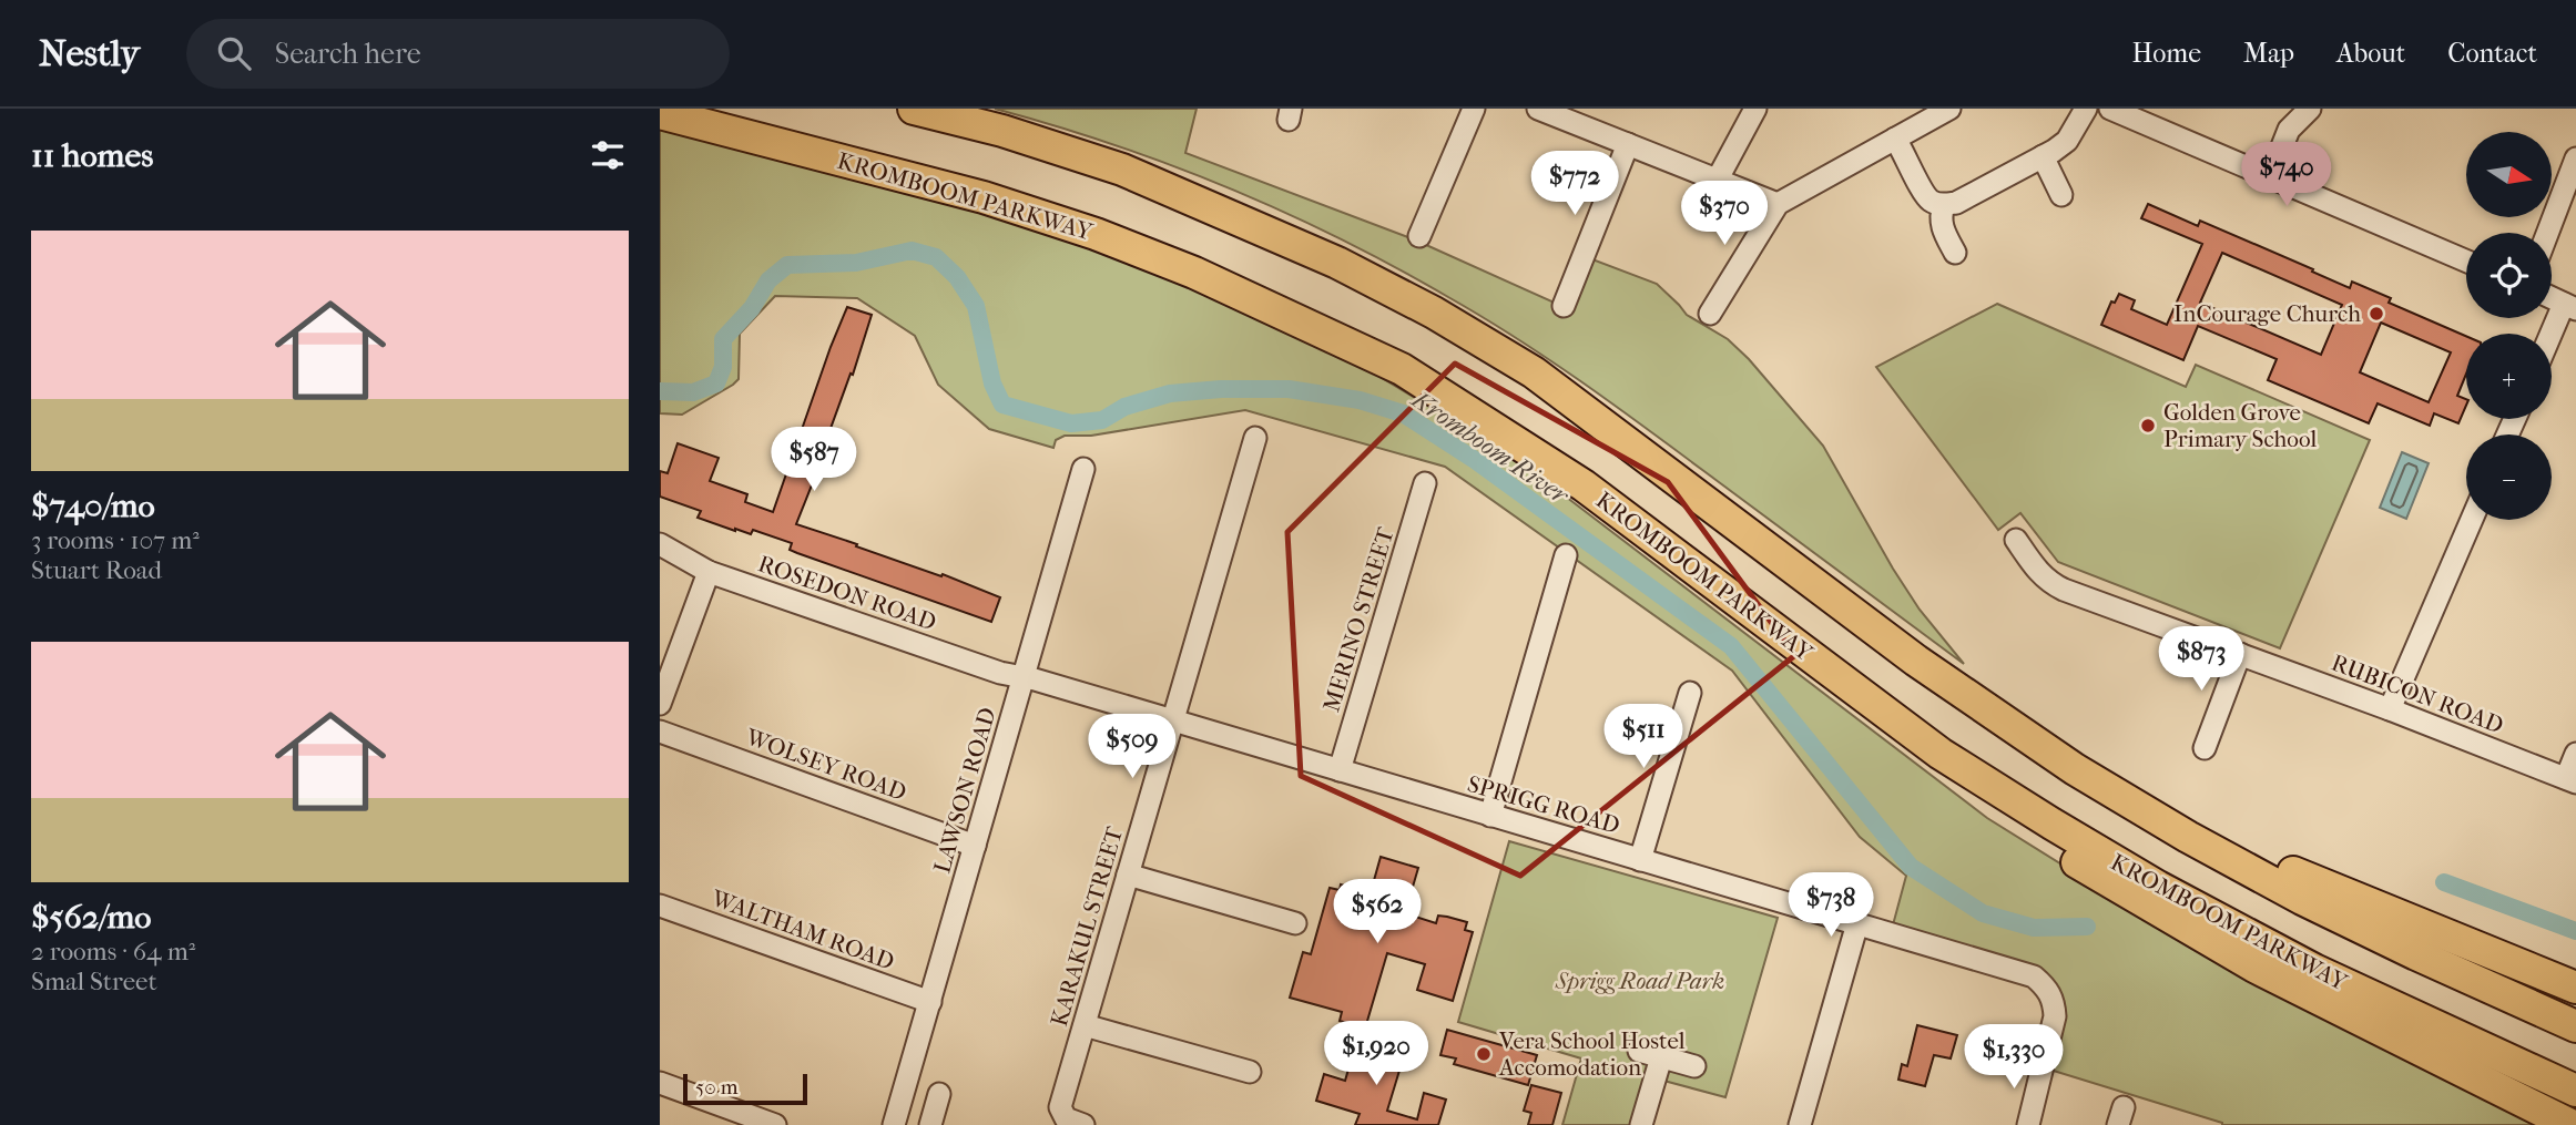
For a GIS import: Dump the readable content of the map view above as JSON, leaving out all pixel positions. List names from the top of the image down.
{
  "streets": {
    "highway": ["KROMBOOM PARKWAY"],
    "street": [
      "ROSEDON ROAD",
      "MERINO STREET",
      "RUBICON ROAD",
      "WOLSEY ROAD",
      "LAWSON ROAD",
      "SPRIGG ROAD",
      "KARAKUL STREET",
      "WALTHAM ROAD"
    ]
  },
  "crossings": [
    ["ROSEDON ROAD", "LAWSON ROAD"],
    ["ROSEDON ROAD", "SPRIGG ROAD"],
    ["MERINO STREET", "SPRIGG ROAD"],
    ["WOLSEY ROAD", "LAWSON ROAD"],
    ["LAWSON ROAD", "SPRIGG ROAD"],
    ["LAWSON ROAD", "WALTHAM ROAD"],
    ["SPRIGG ROAD", "KARAKUL STREET"]
  ],
  "water": ["Kromboom River"],
  "parks": ["Sprigg Road Park"],
  "places": ["InCourage Church", "Golden Grove Primary School", "Vera School Hostel Accomodation"],
  "scale_bar": "50 m",
  "north": "right",
  "page": {
    "header": "Nestly",
    "search": "Search here",
    "nav": [
      "Home",
      "Map",
      "About",
      "Contact"
    ],
    "heading": "11 homes",
    "map_buttons": ["+", "−"],
    "price": [
      "$740",
      "$772",
      "$370",
      "$587",
      "$873",
      "$511",
      "$509",
      "$738",
      "$562",
      "$1,920",
      "$1,330"
    ],
    "list": [
      {
        "name": "$740/mo",
        "note": "3 rooms · 107 m² · Stuart Road"
      },
      {
        "name": "$562/mo",
        "note": "2 rooms · 64 m² · Smal Street"
      }
    ],
    "scale": "50 m"
  }
}
